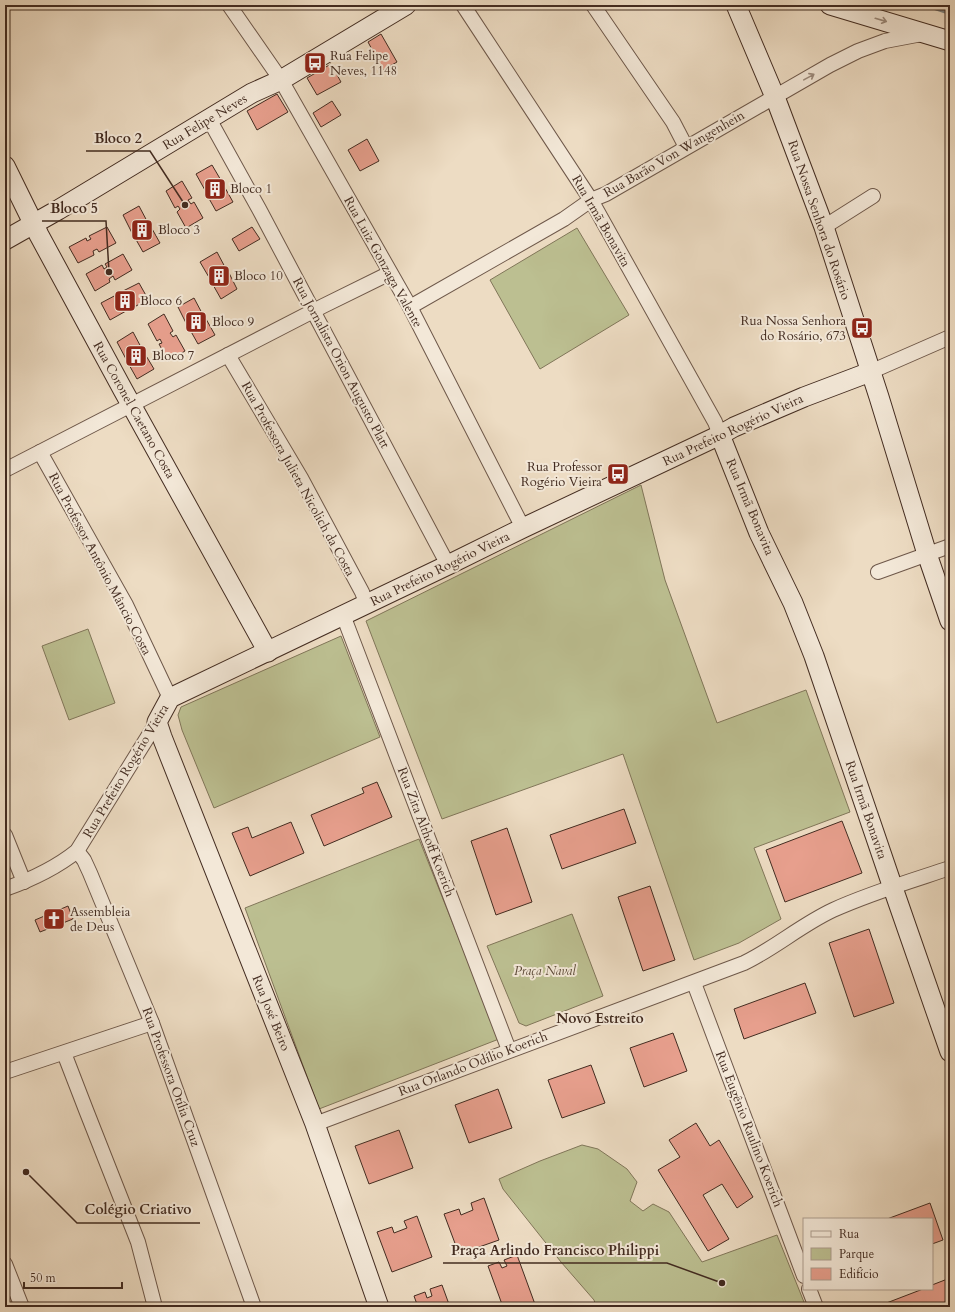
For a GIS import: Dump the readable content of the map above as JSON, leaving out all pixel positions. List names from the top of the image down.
{
  "streets": {
    "street": [
      "Rua Felipe Neves",
      "Rua Barão Von Wangenhein",
      "Rua Nossa Senhora do Rosário",
      "Rua Irmã Bonavita",
      "Rua Luiz Gonzaga Valente",
      "Rua Jornalista Orion Augusto Platt",
      "Rua Coronel Caetano Costa",
      "Rua Prefeito Rogério Vieira",
      "Rua Professora Julieta Nicolich da Costa",
      "Rua Professor Antônio Mâncio Costa",
      "Rua Zita Althoff Koerich",
      "Rua José Beiro",
      "Rua Orlando Odílio Koerich",
      "Rua Professora Otília Cruz",
      "Rua Eugênio Raulino Koerich"
    ]
  },
  "crossings": [
    ["Rua Felipe Neves", "Rua Luiz Gonzaga Valente"],
    ["Rua Felipe Neves", "Rua Jornalista Orion Augusto Platt"],
    ["Rua Felipe Neves", "Rua Coronel Caetano Costa"],
    ["Rua Barão Von Wangenhein", "Rua Nossa Senhora do Rosário"],
    ["Rua Barão Von Wangenhein", "Rua Irmã Bonavita"],
    ["Rua Barão Von Wangenhein", "Rua Luiz Gonzaga Valente"],
    ["Rua Nossa Senhora do Rosário", "Rua Prefeito Rogério Vieira"],
    ["Rua Irmã Bonavita", "Rua Prefeito Rogério Vieira"],
    ["Rua Irmã Bonavita", "Rua Orlando Odílio Koerich"],
    ["Rua Luiz Gonzaga Valente", "Rua Prefeito Rogério Vieira"],
    ["Rua Jornalista Orion Augusto Platt", "Rua Prefeito Rogério Vieira"],
    ["Rua Coronel Caetano Costa", "Rua Prefeito Rogério Vieira"],
    ["Rua Prefeito Rogério Vieira", "Rua Professora Julieta Nicolich da Costa"],
    ["Rua Prefeito Rogério Vieira", "Rua Professor Antônio Mâncio Costa"],
    ["Rua Prefeito Rogério Vieira", "Rua Zita Althoff Koerich"],
    ["Rua Prefeito Rogério Vieira", "Rua José Beiro"],
    ["Rua Prefeito Rogério Vieira", "Rua Professora Otília Cruz"],
    ["Rua Zita Althoff Koerich", "Rua Orlando Odílio Koerich"],
    ["Rua José Beiro", "Rua Orlando Odílio Koerich"],
    ["Rua Orlando Odílio Koerich", "Rua Eugênio Raulino Koerich"]
  ],
  "districts": ["Novo Estreito"],
  "parks": ["Praça Naval"],
  "places": {
    "bus stop": ["Rua Felipe Neves, 1148", "Rua Nossa Senhora do Rosário, 673", "Rua Professor Rogério Vieira"],
    "building": [
      "Bloco 1",
      "Bloco 3",
      "Bloco 10",
      "Bloco 6",
      "Bloco 9",
      "Bloco 7"
    ],
    "other": [
      "Bloco 2",
      "Bloco 5",
      "Colégio Criativo",
      "Praça Arlindo Francisco Philippi"
    ],
    "church": ["Assembleia de Deus"]
  },
  "legend": ["Rua", "Parque", "Edifício"],
  "scale_bar": "50 m"
}
